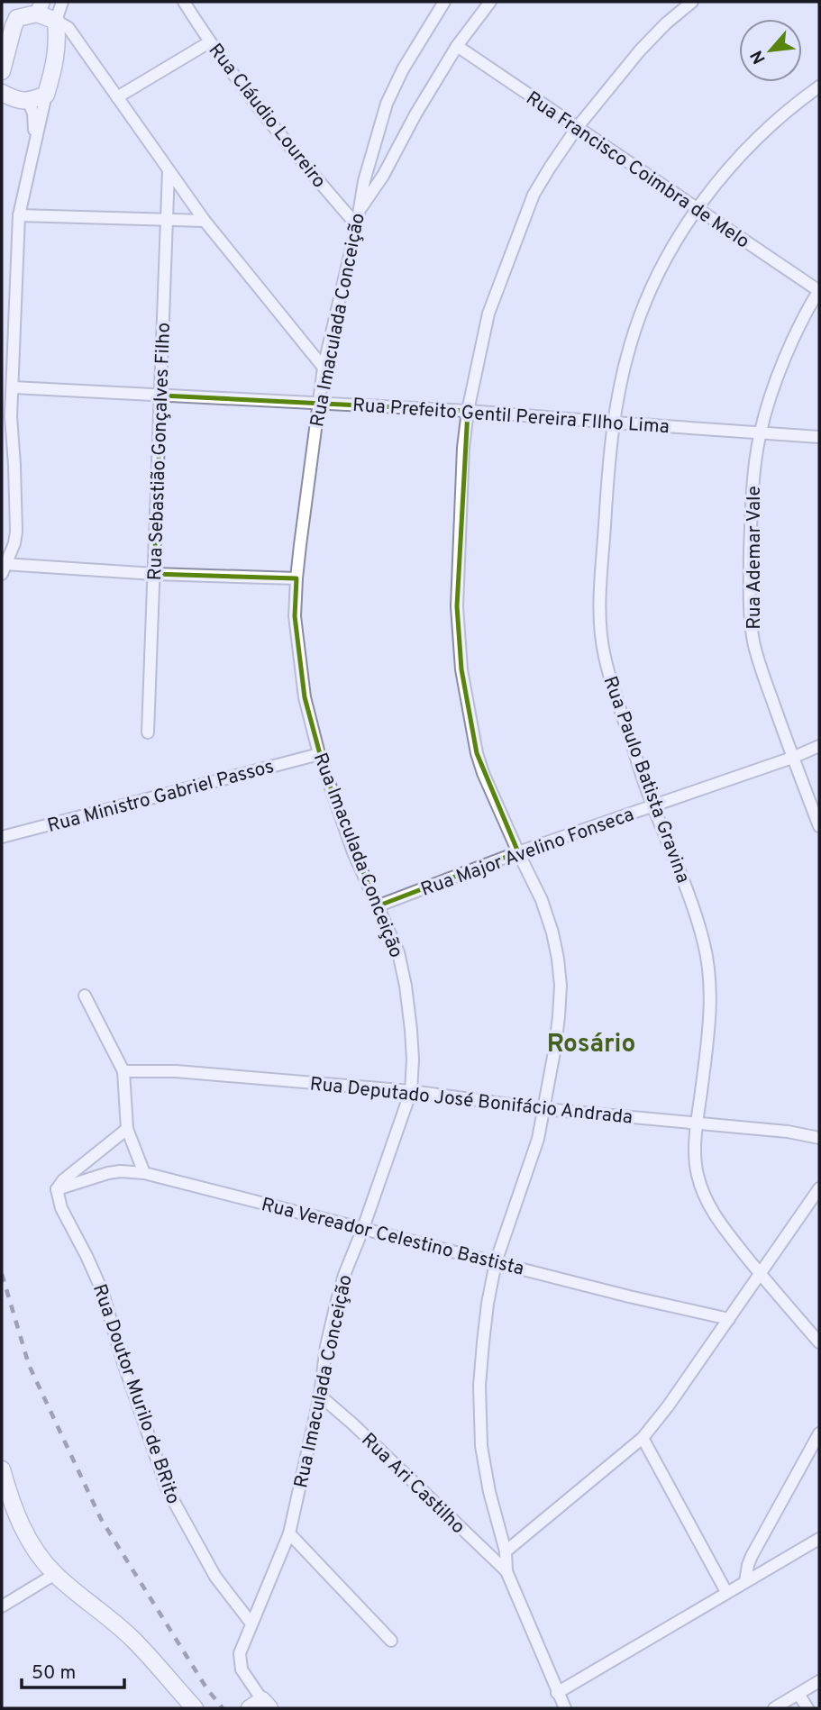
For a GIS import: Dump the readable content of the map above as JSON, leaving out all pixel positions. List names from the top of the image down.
{
  "streets": {
    "street": [
      "Rua Cláudio Loureiro",
      "Rua Francisco Coimbra de Melo",
      "Rua Imaculada Conceição",
      "Rua Prefeito Gentil Pereira FIlho Lima",
      "Rua Sebastião Gonçalves Filho",
      "Rua Ademar Vale",
      "Rua Paulo Batista Gravina",
      "Rua Ministro Gabriel Passos",
      "Rua Major Avelino Fonseca",
      "Rua Deputado José Bonifácio Andrada",
      "Rua Vereador Celestino Bastista",
      "Rua Doutor Murilo de BRito",
      "Rua Ari Castilho"
    ]
  },
  "crossings": [
    ["Rua Cláudio Loureiro", "Rua Imaculada Conceição"],
    ["Rua Francisco Coimbra de Melo", "Rua Ademar Vale"],
    ["Rua Francisco Coimbra de Melo", "Rua Paulo Batista Gravina"],
    ["Rua Imaculada Conceição", "Rua Prefeito Gentil Pereira FIlho Lima"],
    ["Rua Imaculada Conceição", "Rua Ministro Gabriel Passos"],
    ["Rua Imaculada Conceição", "Rua Major Avelino Fonseca"],
    ["Rua Imaculada Conceição", "Rua Deputado José Bonifácio Andrada"],
    ["Rua Imaculada Conceição", "Rua Vereador Celestino Bastista"],
    ["Rua Imaculada Conceição", "Rua Doutor Murilo de BRito"],
    ["Rua Imaculada Conceição", "Rua Ari Castilho"],
    ["Rua Prefeito Gentil Pereira FIlho Lima", "Rua Sebastião Gonçalves Filho"],
    ["Rua Prefeito Gentil Pereira FIlho Lima", "Rua Ademar Vale"],
    ["Rua Prefeito Gentil Pereira FIlho Lima", "Rua Paulo Batista Gravina"],
    ["Rua Ademar Vale", "Rua Major Avelino Fonseca"],
    ["Rua Paulo Batista Gravina", "Rua Major Avelino Fonseca"],
    ["Rua Paulo Batista Gravina", "Rua Deputado José Bonifácio Andrada"],
    ["Rua Vereador Celestino Bastista", "Rua Doutor Murilo de BRito"]
  ],
  "districts": ["Rosário"],
  "scale_bar": "50 m",
  "north": "bottom left"
}
